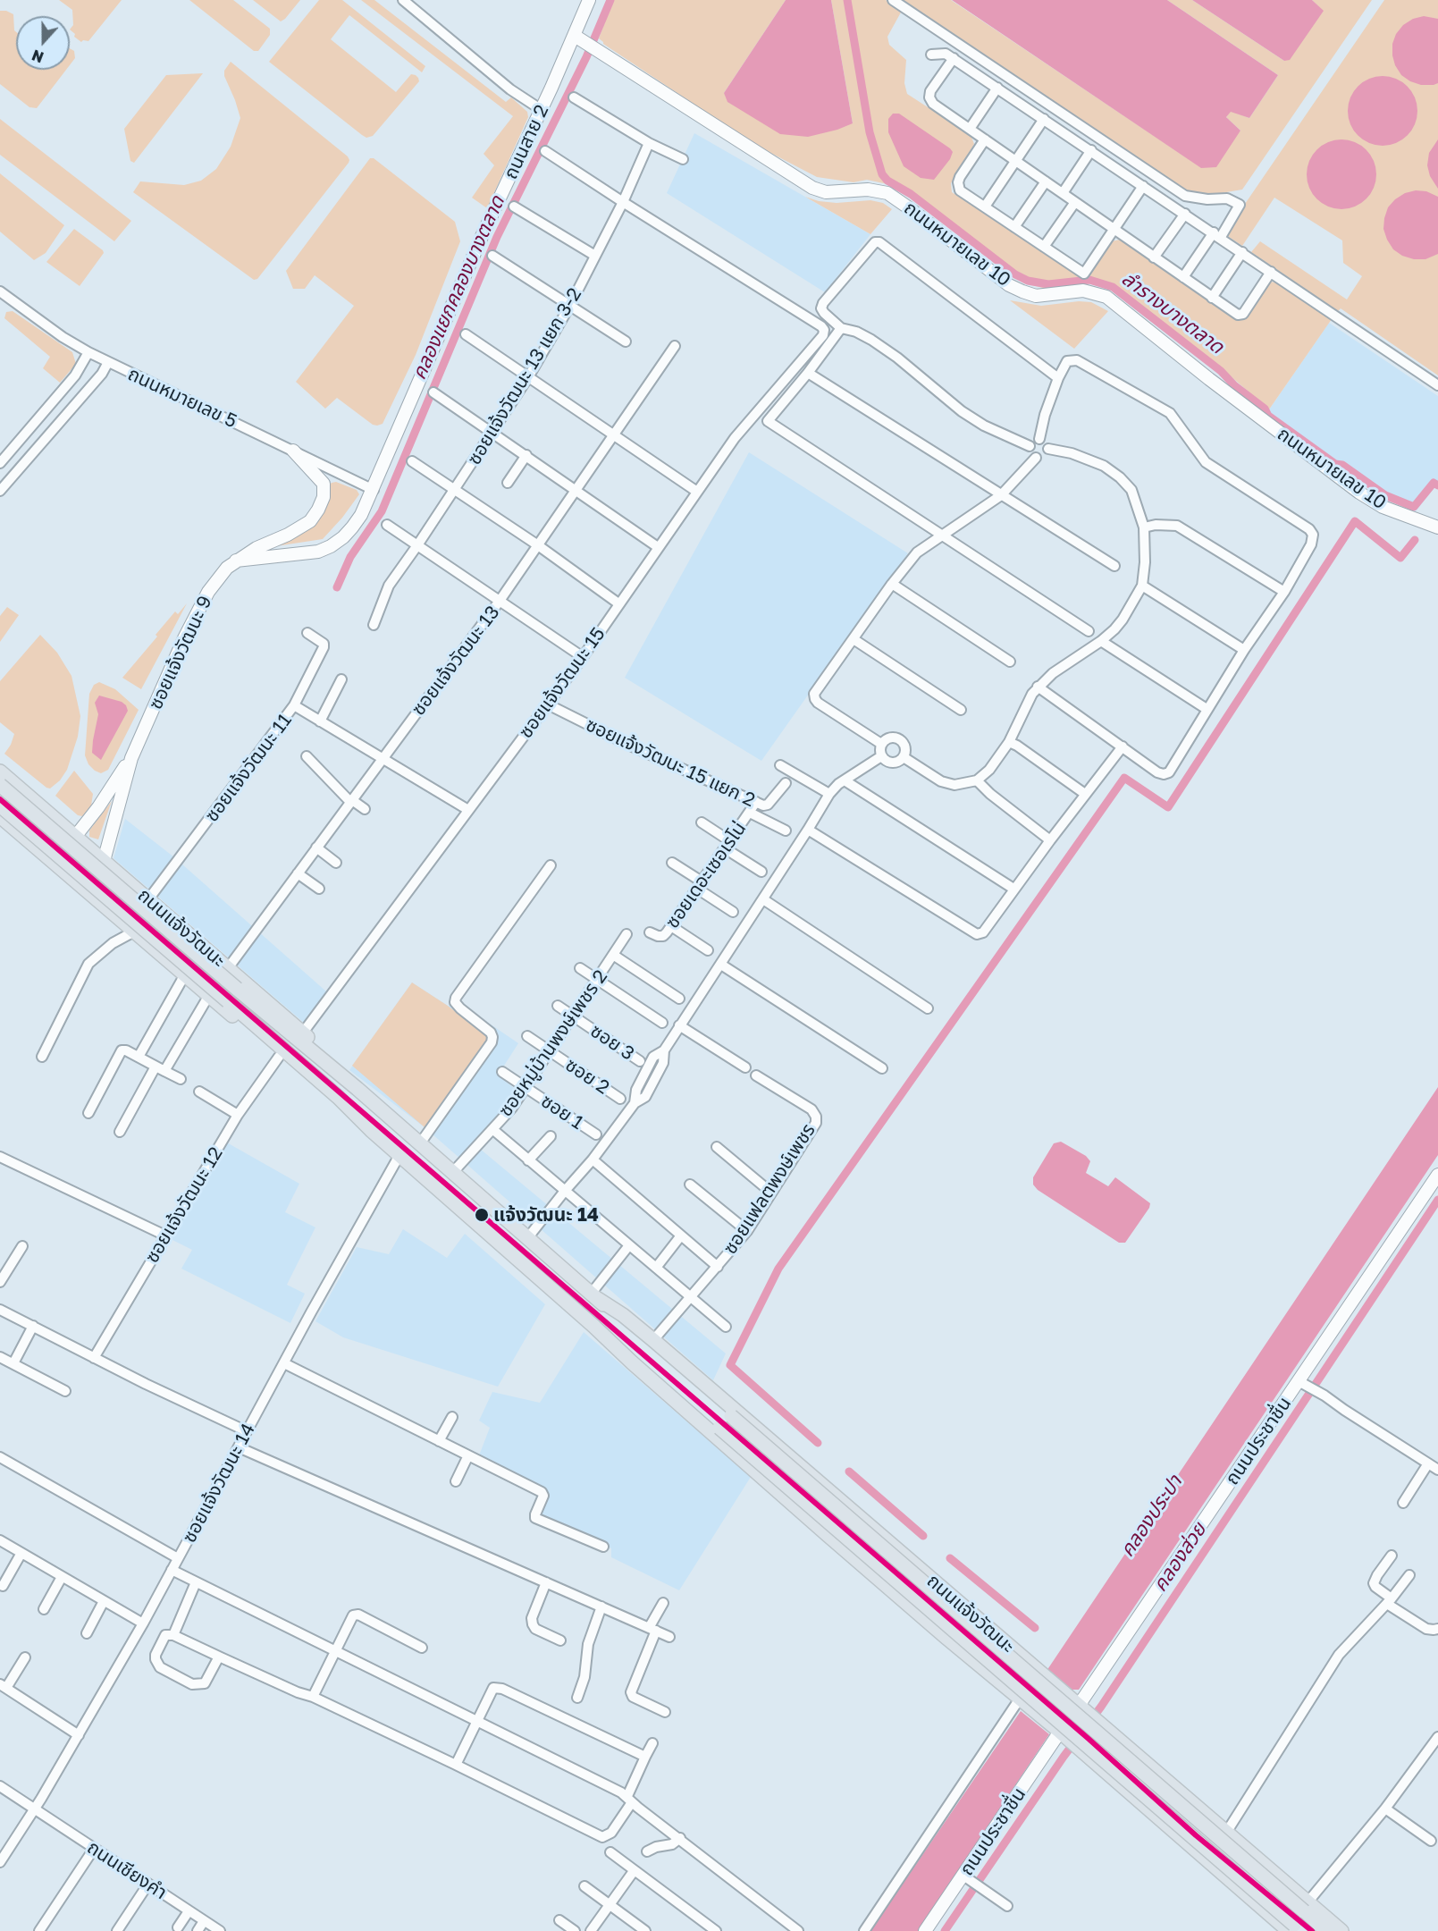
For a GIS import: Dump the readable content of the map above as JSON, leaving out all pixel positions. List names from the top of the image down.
{
  "streets": {
    "main road": ["ถนนแจ้งวัฒนะ"],
    "street": [
      "ถนนสาย 2",
      "ถนนหมายเลข 10",
      "ซอยแจ้งวัฒนะ 13 แยก 3-2",
      "ถนนหมายเลข 5",
      "ซอยแจ้งวัฒนะ 9",
      "ซอยแจ้งวัฒนะ 13",
      "ซอยแจ้งวัฒนะ 15",
      "ซอยแจ้งวัฒนะ 15 แยก 2",
      "ซอยแจ้งวัฒนะ 11",
      "ซอยเดอะเซอเรโน่",
      "ซอย 3",
      "ซอยหมู่บ้านพงษ์เพชร 2",
      "ซอย 2",
      "ซอย 1",
      "ซอยแฟลตพงษ์เพชร",
      "ซอยแจ้งวัฒนะ 12",
      "ถนนประชาชื่น",
      "ซอยแจ้งวัฒนะ 14",
      "ถนนเชียงคำ"
    ]
  },
  "crossings": [
    ["ถนนสาย 2", "ถนนหมายเลข 10"],
    ["ถนนสาย 2", "ถนนหมายเลข 5"],
    ["ซอยแจ้งวัฒนะ 13 แยก 3-2", "ซอยแจ้งวัฒนะ 15"],
    ["ถนนหมายเลข 5", "ซอยแจ้งวัฒนะ 9"],
    ["ซอยแจ้งวัฒนะ 9", "ถนนแจ้งวัฒนะ"],
    ["ซอยแจ้งวัฒนะ 13", "ถนนแจ้งวัฒนะ"],
    ["ซอยแจ้งวัฒนะ 15", "ซอยแจ้งวัฒนะ 15 แยก 2"],
    ["ซอยแจ้งวัฒนะ 15", "ถนนแจ้งวัฒนะ"],
    ["ซอยแจ้งวัฒนะ 15 แยก 2", "ซอยเดอะเซอเรโน่"],
    ["ซอยแจ้งวัฒนะ 11", "ถนนแจ้งวัฒนะ"],
    ["ถนนแจ้งวัฒนะ", "ซอยหมู่บ้านพงษ์เพชร 2"],
    ["ถนนแจ้งวัฒนะ", "ซอยแฟลตพงษ์เพชร"],
    ["ถนนแจ้งวัฒนะ", "ซอยแจ้งวัฒนะ 12"],
    ["ถนนแจ้งวัฒนะ", "ถนนประชาชื่น"],
    ["ถนนแจ้งวัฒนะ", "ซอยแจ้งวัฒนะ 14"],
    ["ซอย 3", "ซอยหมู่บ้านพงษ์เพชร 2"],
    ["ซอยหมู่บ้านพงษ์เพชร 2", "ซอย 2"],
    ["ซอยหมู่บ้านพงษ์เพชร 2", "ซอย 1"],
    ["ซอยแจ้งวัฒนะ 14", "ถนนเชียงคำ"]
  ],
  "water": [
    "คลองแยกคลองบางตลาด",
    "ลำรางบางตลาด",
    "คลองประปา",
    "คลองส่วย"
  ],
  "places": ["แจ้งวัฒนะ 14"],
  "north": "bottom"
}
